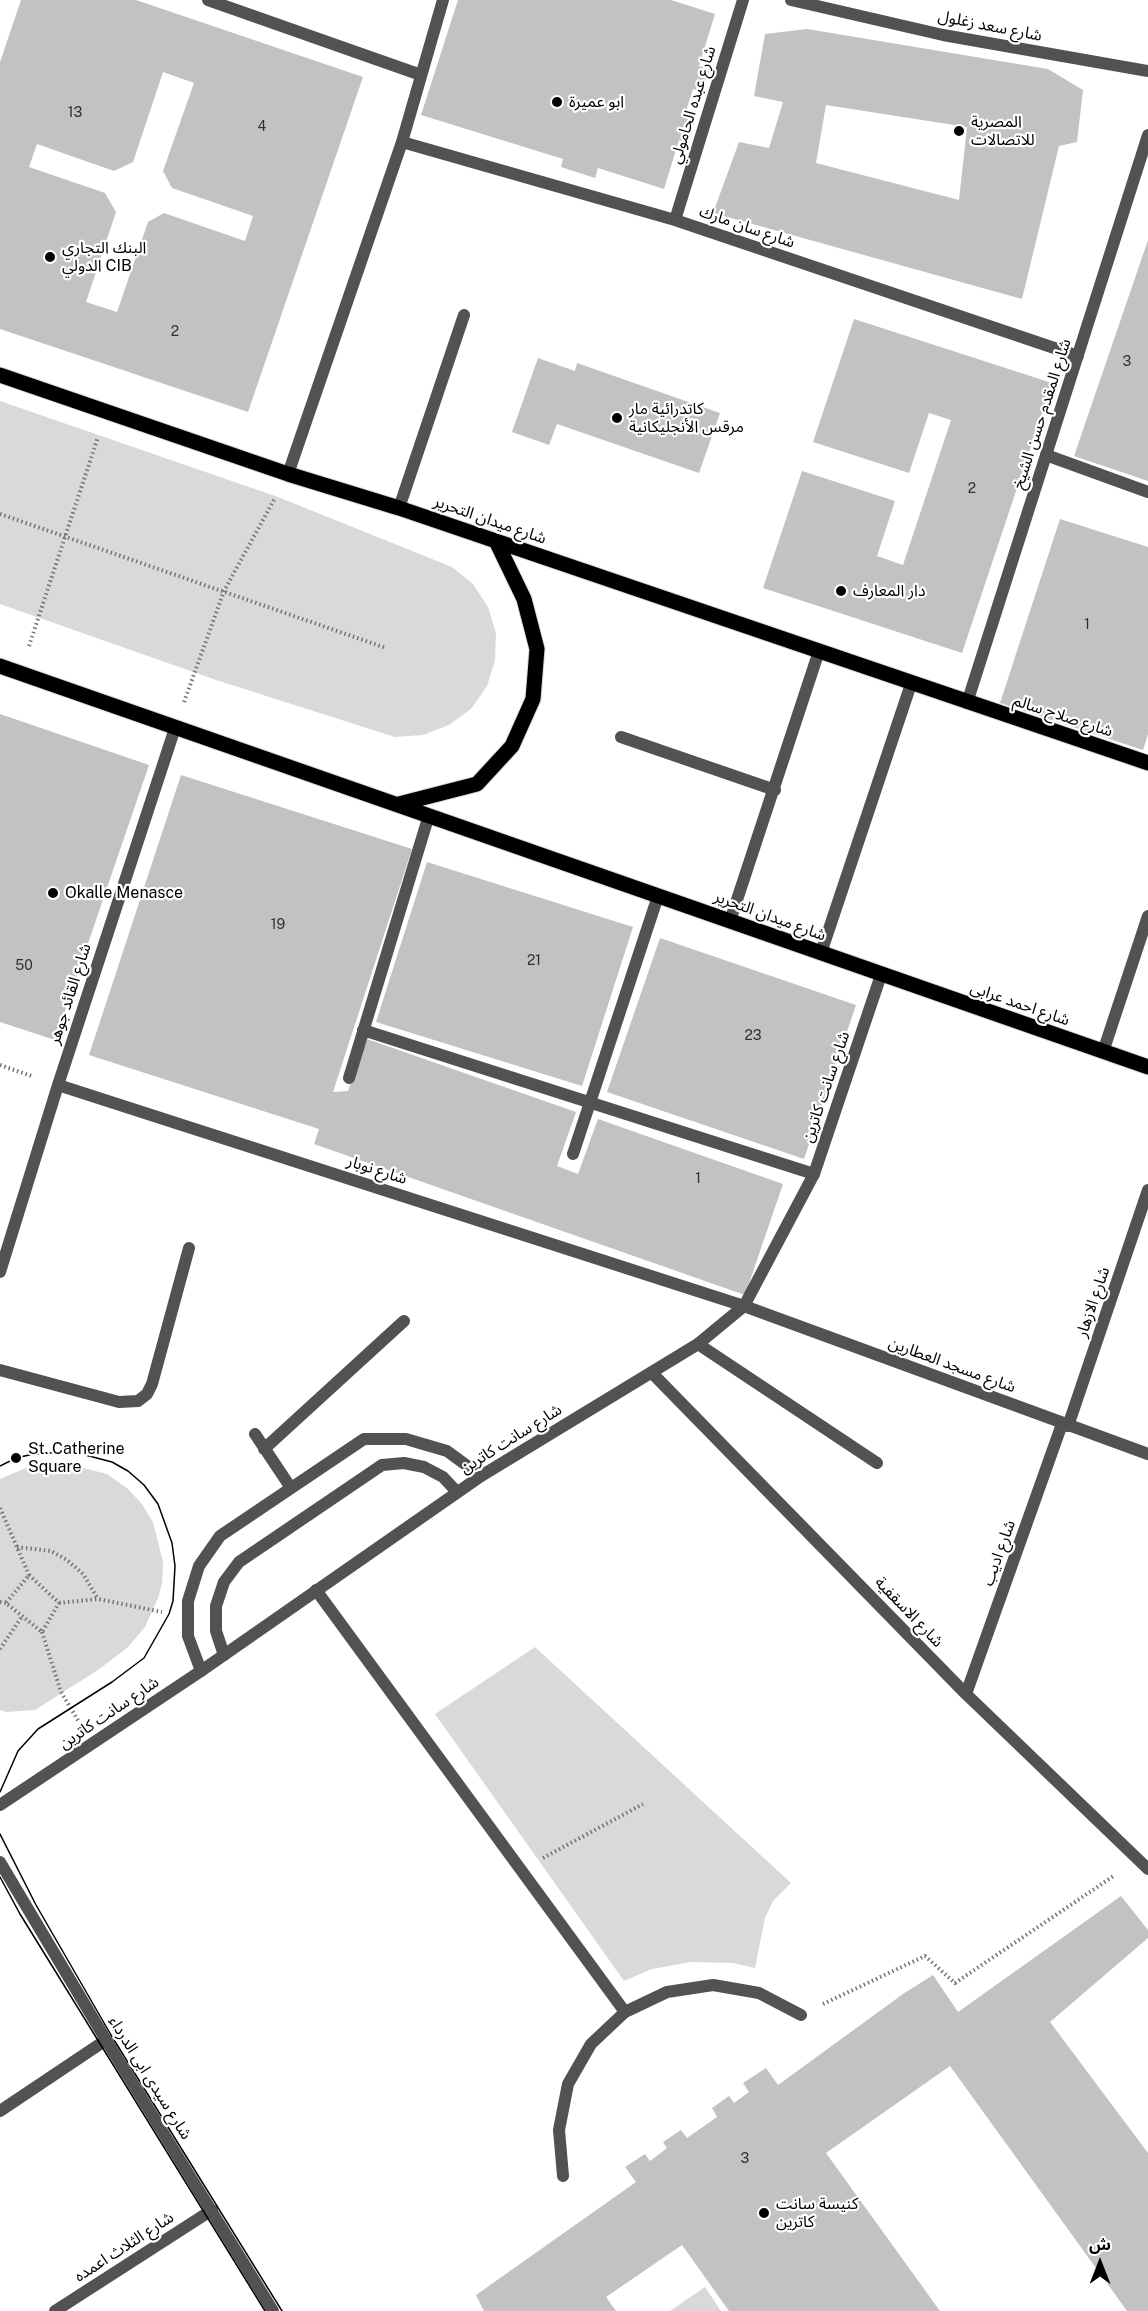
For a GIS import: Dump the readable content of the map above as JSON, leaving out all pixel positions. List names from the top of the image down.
{
  "streets": {
    "main road": ["شارع ميدان التحرير", "شارع صلاح سالم", "شارع احمد عرابى"],
    "street": [
      "شارع سعد زغلول",
      "شارع عبده الحامولي",
      "شارع سان مارك",
      "شارع المقدم حسن الشيخ",
      "شارع القائد جوهر",
      "شارع سانت كاترين",
      "شارع نوبار",
      "شارع الازهار",
      "شارع مسجد العطارين",
      "شارع اديب",
      "شارع الاسقفية",
      "شارع سيدى ابى الدرداء",
      "شارع الثلاث اعمده"
    ]
  },
  "crossings": [
    ["شارع عبده الحامولي", "شارع سان مارك"],
    ["شارع سان مارك", "شارع المقدم حسن الشيخ"],
    ["شارع المقدم حسن الشيخ", "شارع ميدان التحرير"],
    ["شارع المقدم حسن الشيخ", "شارع صلاح سالم"],
    ["شارع ميدان التحرير", "شارع صلاح سالم"],
    ["شارع ميدان التحرير", "شارع القائد جوهر"],
    ["شارع ميدان التحرير", "شارع احمد عرابى"],
    ["شارع ميدان التحرير", "شارع سانت كاترين"],
    ["شارع القائد جوهر", "شارع نوبار"],
    ["شارع احمد عرابى", "شارع سانت كاترين"],
    ["شارع سانت كاترين", "شارع نوبار"],
    ["شارع سانت كاترين", "شارع مسجد العطارين"],
    ["شارع سانت كاترين", "شارع الاسقفية"],
    ["شارع نوبار", "شارع مسجد العطارين"],
    ["شارع الازهار", "شارع مسجد العطارين"],
    ["شارع الازهار", "شارع اديب"],
    ["شارع مسجد العطارين", "شارع اديب"],
    ["شارع اديب", "شارع الاسقفية"],
    ["شارع سيدى ابى الدرداء", "شارع الثلاث اعمده"]
  ],
  "places": [
    "ابو عميرة",
    "المصرية للاتصالات",
    "البنك التجاري الدولي CIB",
    "كاتدرائية مار مرقس الأنجليكانية",
    "دار المعارف",
    "Okalle Menasce",
    "St. Catherine Square",
    "كنيسة سانت كاترين"
  ],
  "house_numbers": [
    "13",
    "4",
    "2",
    "3",
    "2",
    "1",
    "19",
    "21",
    "50",
    "23",
    "1",
    "3"
  ],
  "north": "top"
}
